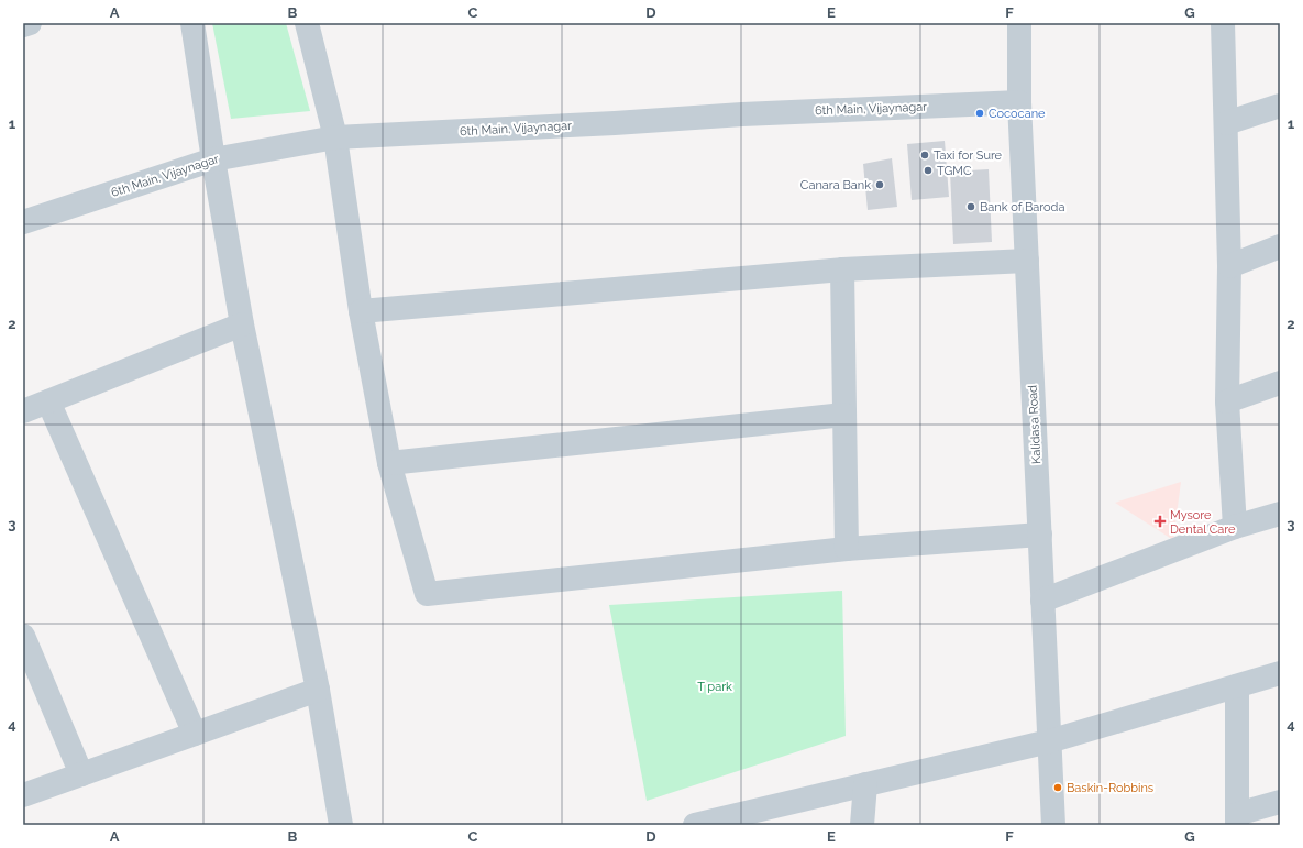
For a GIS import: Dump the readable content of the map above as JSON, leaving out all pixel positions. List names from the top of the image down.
{
  "streets": {
    "street": ["6th Main, Vijaynagar", "Kalidasa Road"]
  },
  "crossings": [
    ["6th Main, Vijaynagar", "Kalidasa Road"]
  ],
  "parks": ["T park"],
  "places": {
    "other": [
      "Cococane",
      "Taxi for Sure",
      "TGMC",
      "Canara Bank",
      "Bank of Baroda",
      "Baskin-Robbins"
    ],
    "health": ["Mysore Dental Care"]
  },
  "grid": {
    "columns": [
      "A",
      "B",
      "C",
      "D",
      "E",
      "F",
      "G"
    ],
    "rows": [
      "1",
      "2",
      "3",
      "4"
    ]
  }
}
